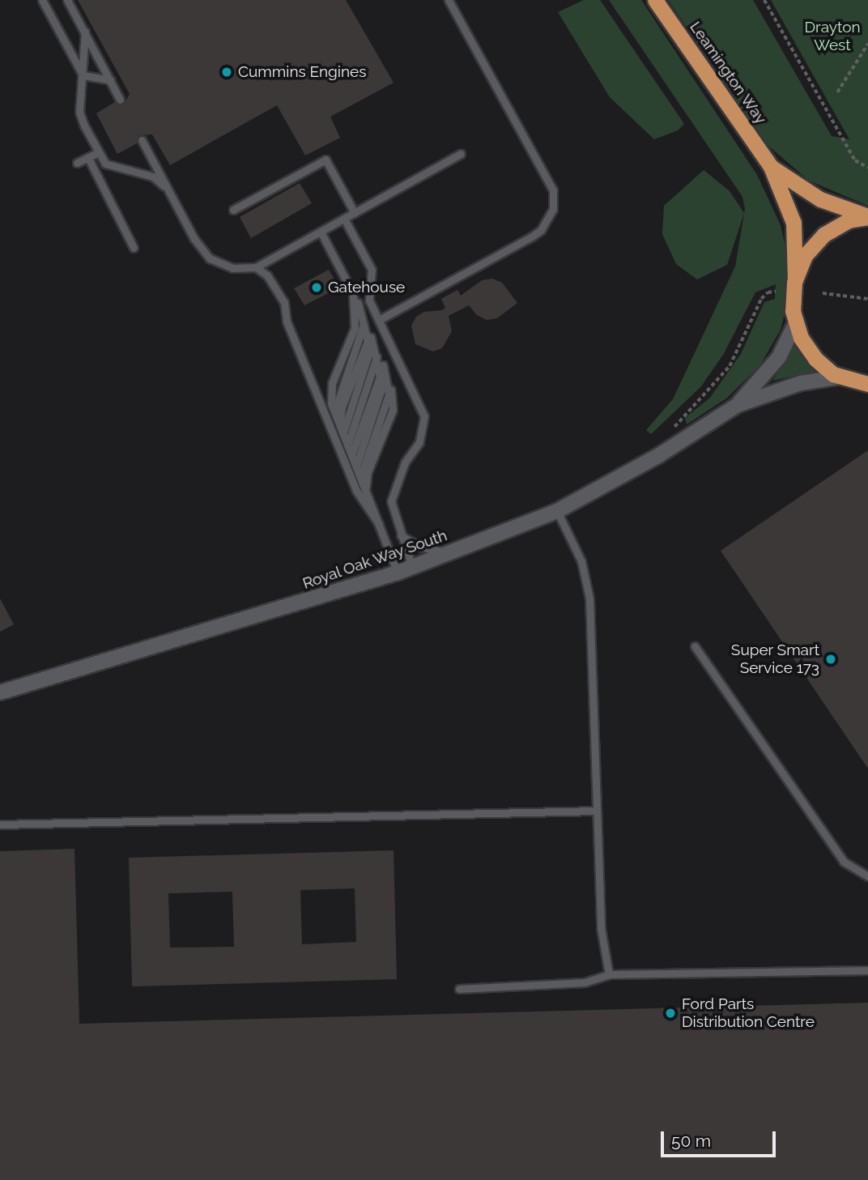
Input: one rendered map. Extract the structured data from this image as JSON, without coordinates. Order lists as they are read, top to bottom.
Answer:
{
  "streets": {
    "highway": ["Leamington Way"],
    "street": ["Royal Oak Way South"]
  },
  "parks": ["Drayton West"],
  "places": [
    "Cummins Engines",
    "Gatehouse",
    "Super Smart Service 173",
    "Ford Parts Distribution Centre"
  ],
  "scale_bar": "50 m"
}
